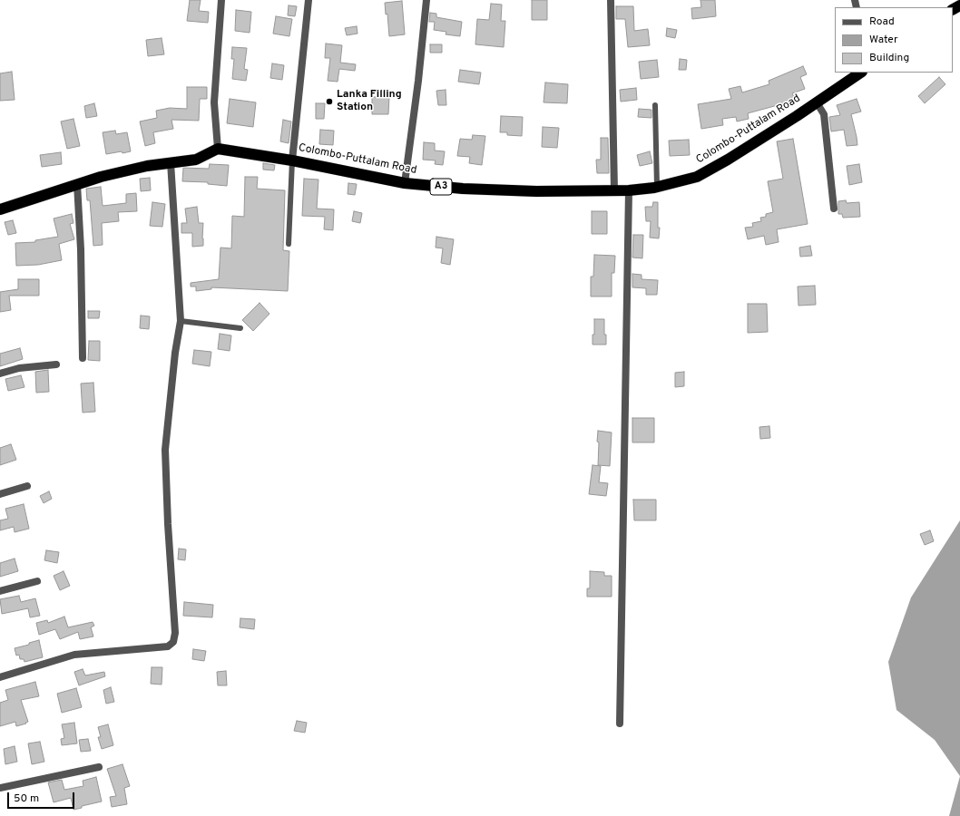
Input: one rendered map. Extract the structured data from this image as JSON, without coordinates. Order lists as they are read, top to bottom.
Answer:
{
  "streets": {
    "highway": ["Colombo-Puttalam Road", "A3"]
  },
  "places": ["Lanka Filling Station"],
  "legend": ["Road", "Water", "Building"],
  "scale_bar": "50 m"
}
